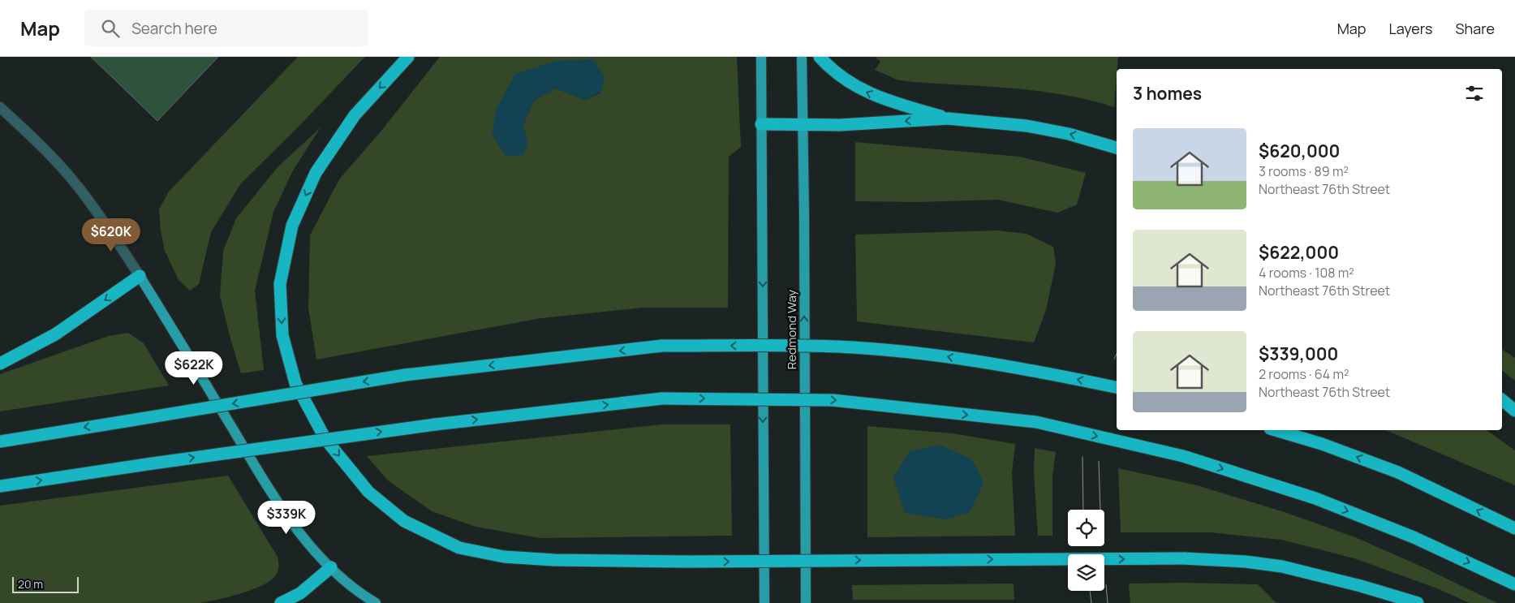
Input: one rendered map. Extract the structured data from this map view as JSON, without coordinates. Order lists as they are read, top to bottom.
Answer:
{
  "streets": {
    "main road": ["Redmond Way"]
  },
  "scale_bar": "20 m",
  "page": {
    "header": "Map",
    "search": "Search here",
    "nav": ["Map", "Layers", "Share"],
    "heading": "3 homes",
    "list": [
      {
        "name": "$620,000",
        "note": "3 rooms · 89 m² · Northeast 76th Street"
      },
      {
        "name": "$622,000",
        "note": "4 rooms · 108 m² · Northeast 76th Street"
      },
      {
        "name": "$339,000",
        "note": "2 rooms · 64 m² · Northeast 76th Street"
      }
    ],
    "price": ["$620K", "$622K", "$339K"],
    "scale": "20 m"
  }
}
